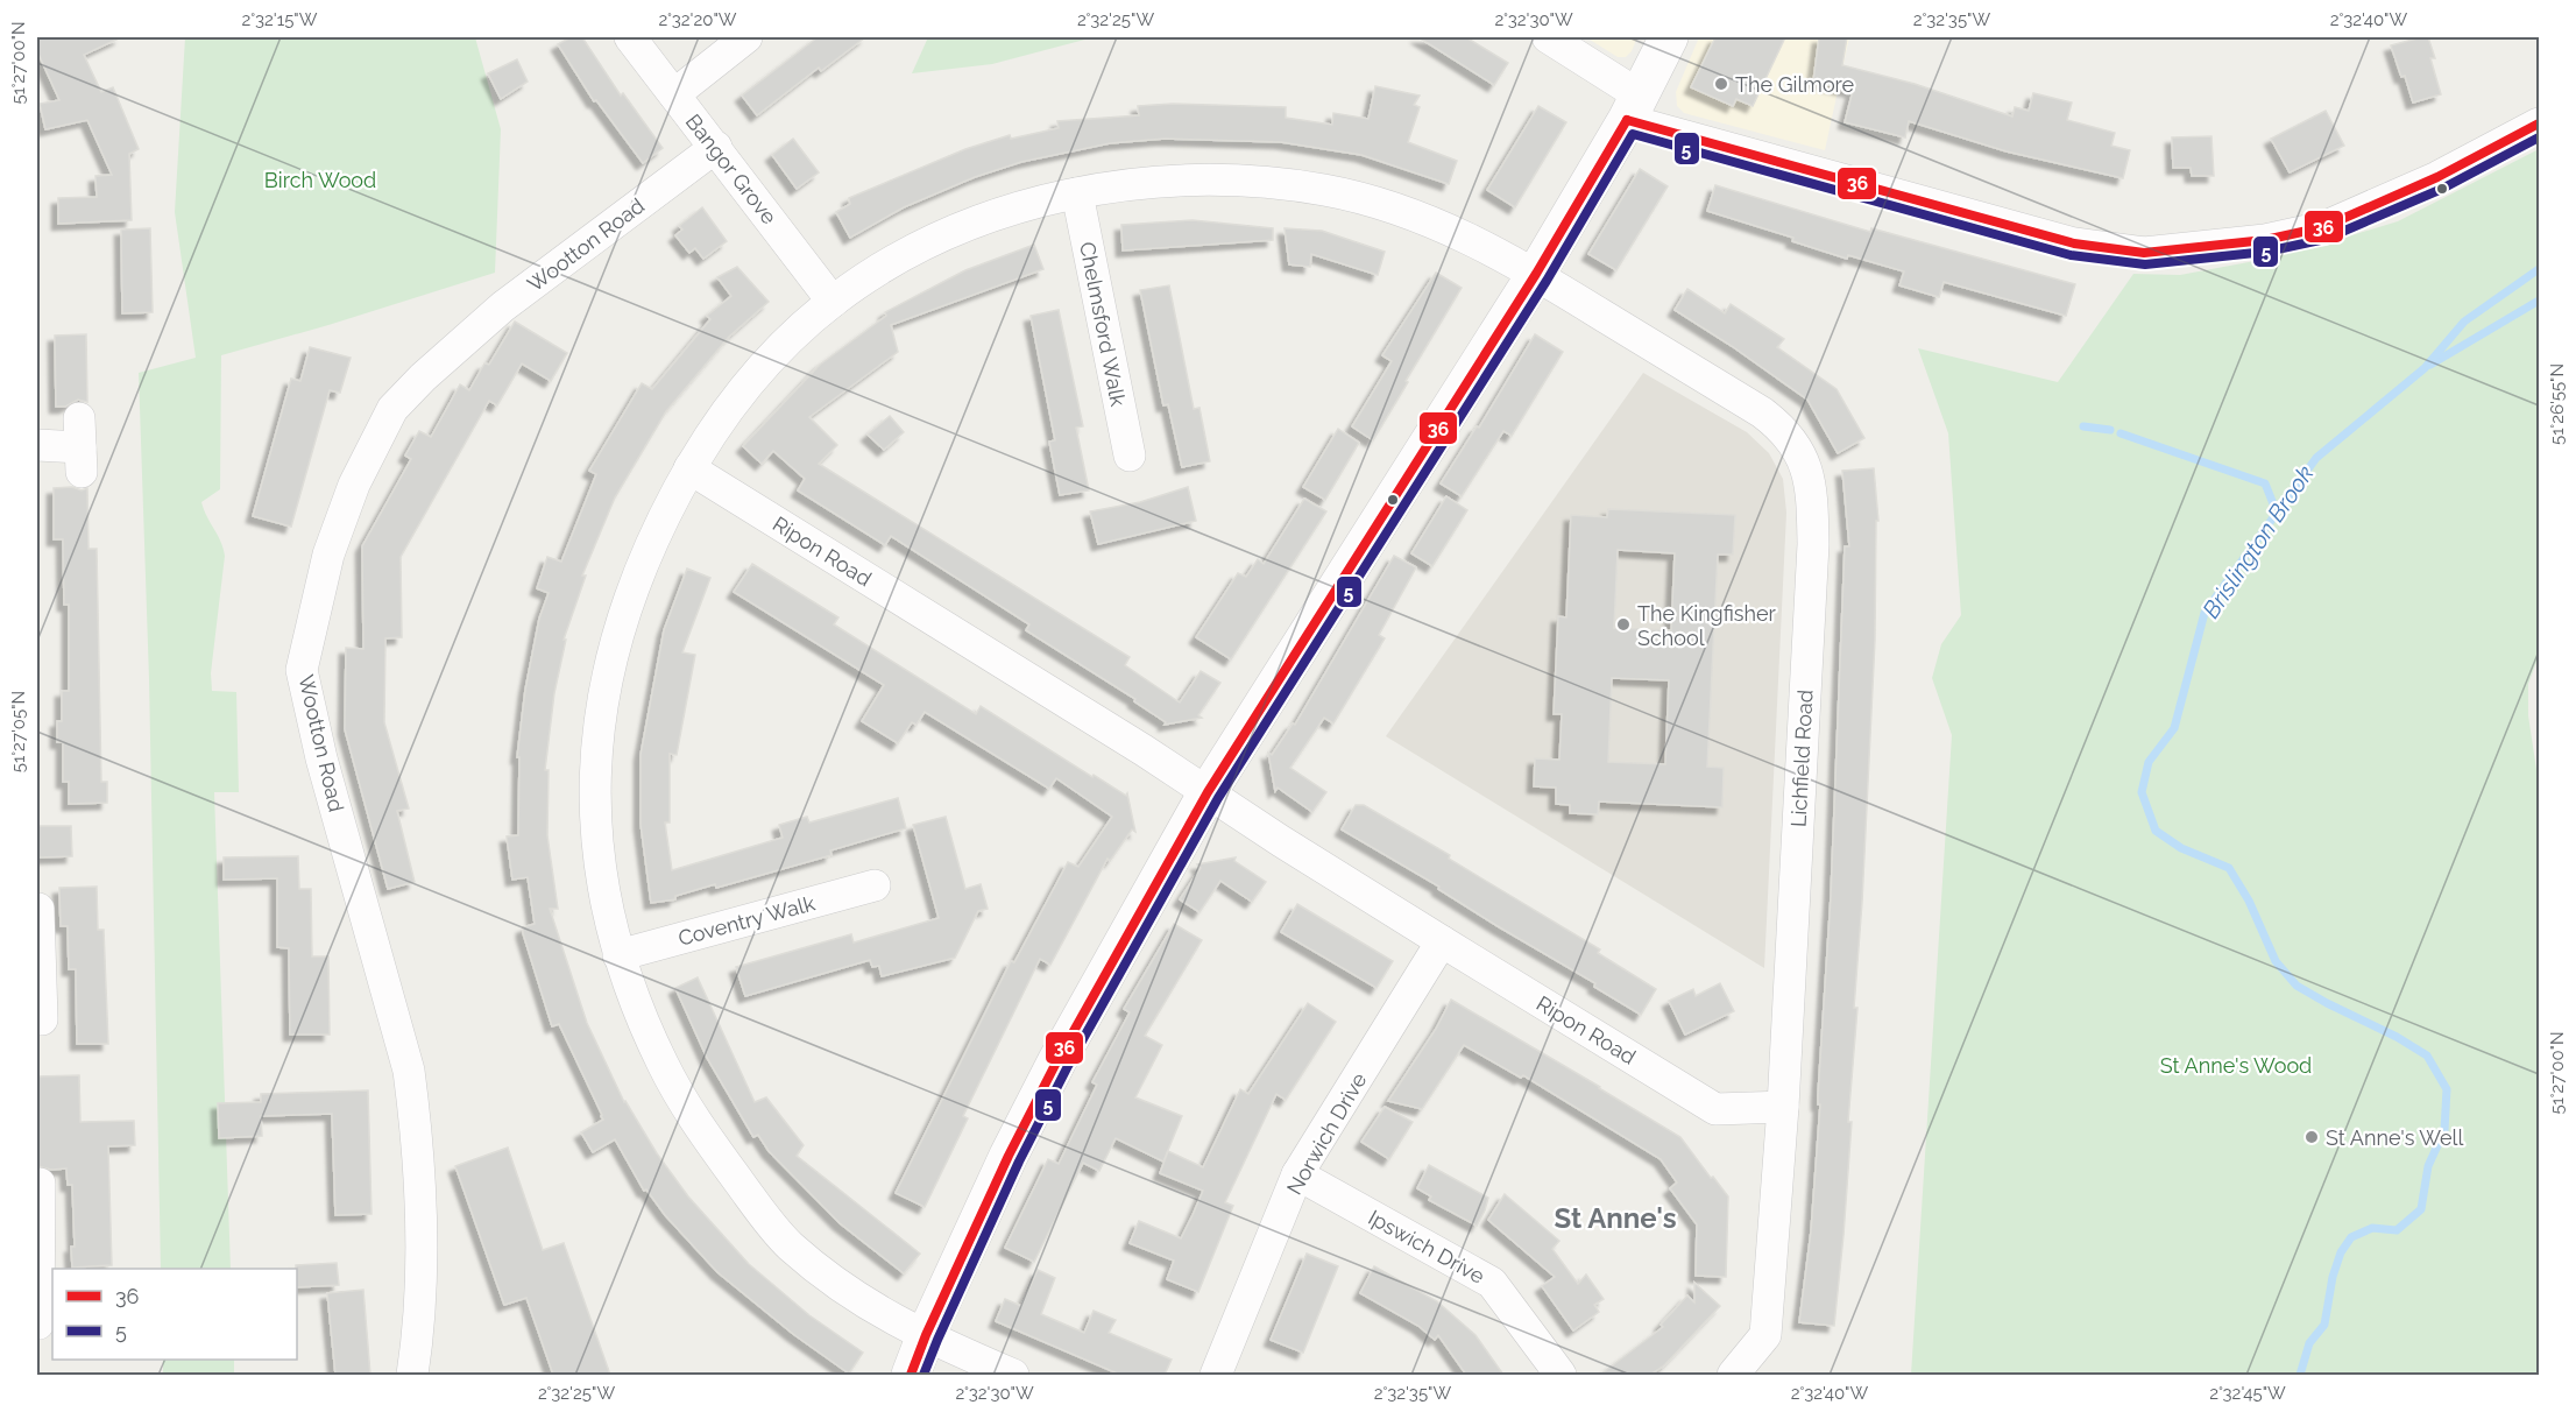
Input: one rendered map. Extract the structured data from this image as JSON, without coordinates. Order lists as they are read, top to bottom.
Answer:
{
  "streets": {
    "street": [
      "Bangor Grove",
      "Wootton Road",
      "Chelmsford Walk",
      "Ripon Road",
      "Lichfield Road",
      "Coventry Walk",
      "Norwich Drive",
      "Ipswich Drive"
    ]
  },
  "crossings": [
    ["Bangor Grove", "Wootton Road"],
    ["Bangor Grove", "Lichfield Road"],
    ["Chelmsford Walk", "Lichfield Road"],
    ["Ripon Road", "Lichfield Road"],
    ["Ripon Road", "Norwich Drive"],
    ["Lichfield Road", "Coventry Walk"],
    ["Norwich Drive", "Ipswich Drive"]
  ],
  "districts": ["St Anne's"],
  "water": ["Brislington Brook"],
  "parks": ["Birch Wood", "St Anne's Wood"],
  "places": ["The Gilmore", "The Kingfisher School", "St Anne's Well"],
  "lines": ["transit line 36", "transit line 5"],
  "legend": ["36", "5"],
  "coordinates": [
    "2°32'15\"W",
    "2°32'20\"W",
    "2°32'25\"W",
    "2°32'30\"W",
    "2°32'35\"W",
    "2°32'40\"W",
    "51°27'00\"N",
    "51°26'55\"N",
    "51°27'05\"N",
    "2°32'45\"W"
  ]
}
